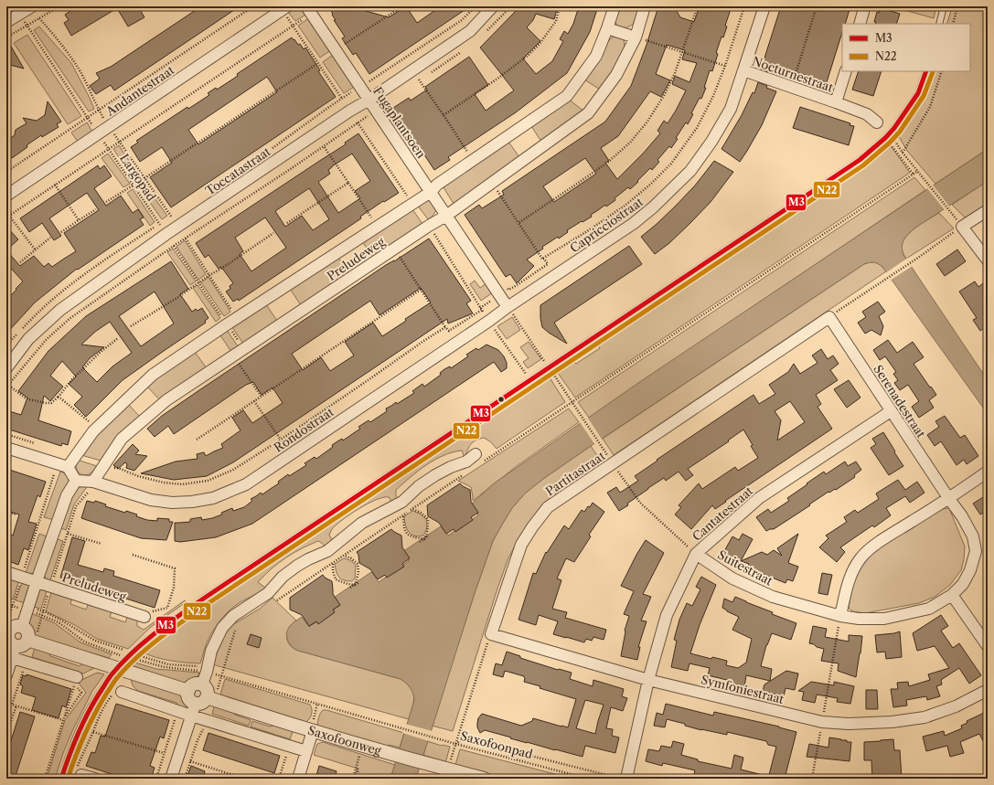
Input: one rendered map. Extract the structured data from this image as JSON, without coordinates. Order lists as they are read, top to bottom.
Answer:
{
  "streets": {
    "street": [
      "Nocturnestraat",
      "Andantestraat",
      "Fugaplantsoen",
      "Toccatastraat",
      "Capricciostraat",
      "Preludeweg",
      "Serenadestraat",
      "Rondostraat",
      "Partitastraat",
      "Cantatestraat",
      "Suitestraat",
      "Symfoniestraat",
      "Saxofoonweg"
    ],
    "path": ["Largopad", "Saxofoonpad"]
  },
  "crossings": [
    ["Nocturnestraat", "Capricciostraat"],
    ["Andantestraat", "Largopad"],
    ["Fugaplantsoen", "Toccatastraat"],
    ["Fugaplantsoen", "Capricciostraat"],
    ["Fugaplantsoen", "Preludeweg"],
    ["Fugaplantsoen", "Rondostraat"],
    ["Toccatastraat", "Largopad"],
    ["Largopad", "Preludeweg"],
    ["Capricciostraat", "Rondostraat"],
    ["Preludeweg", "Rondostraat"],
    ["Serenadestraat", "Partitastraat"],
    ["Serenadestraat", "Cantatestraat"],
    ["Serenadestraat", "Suitestraat"],
    ["Partitastraat", "Symfoniestraat"],
    ["Cantatestraat", "Suitestraat"],
    ["Cantatestraat", "Symfoniestraat"]
  ],
  "lines": ["transit line M3", "transit line N22"],
  "legend": ["M3", "N22"]
}
